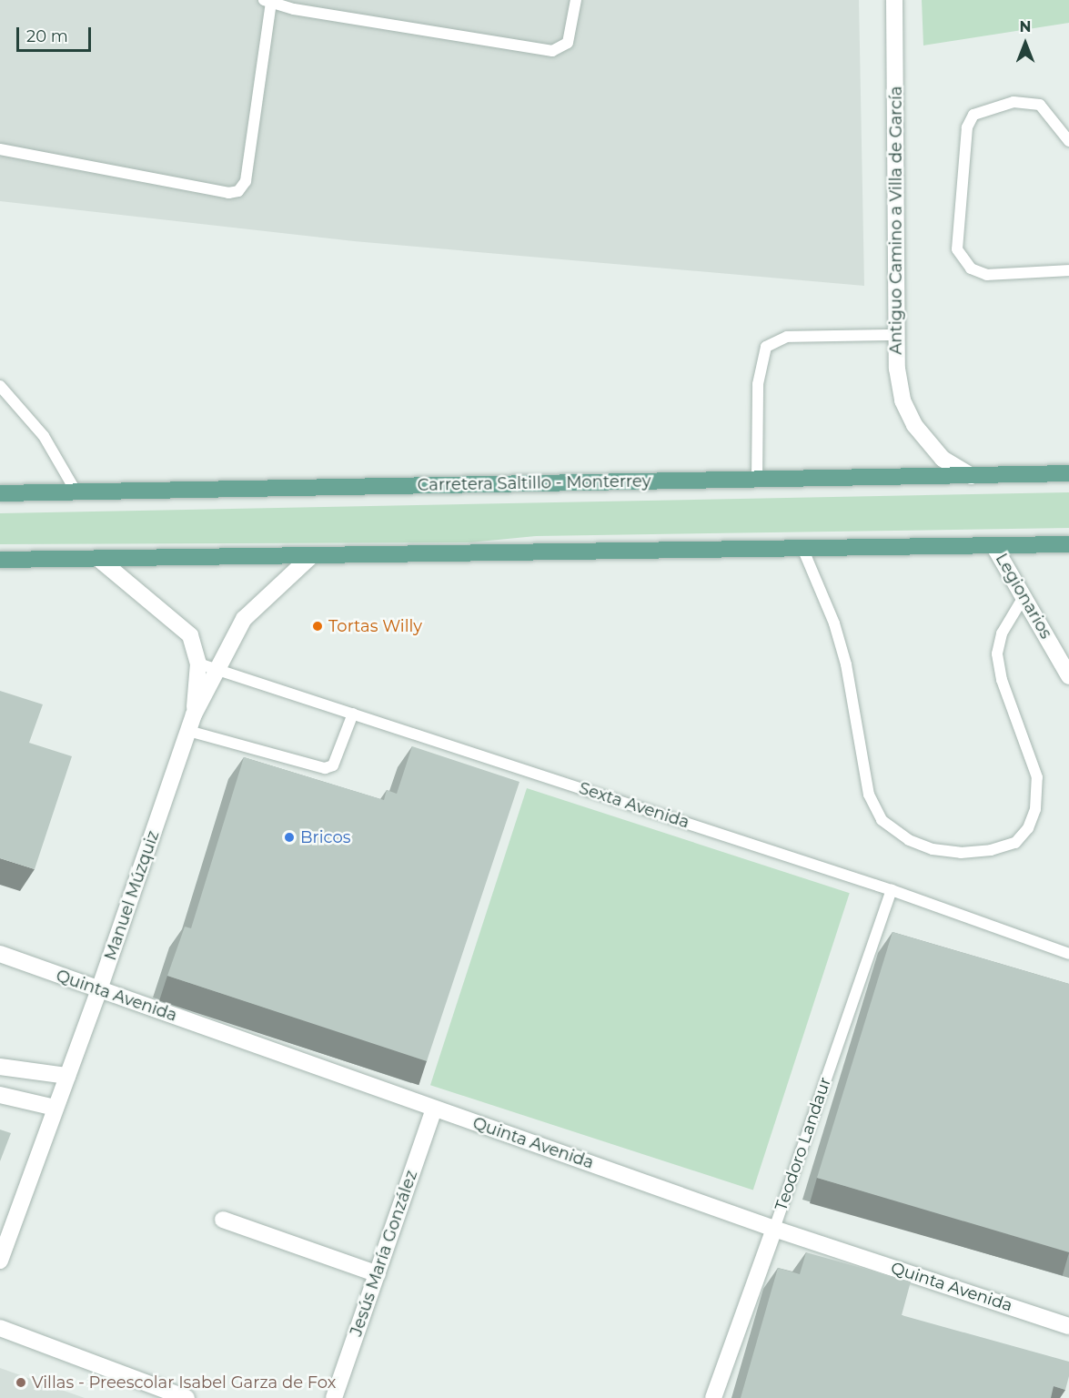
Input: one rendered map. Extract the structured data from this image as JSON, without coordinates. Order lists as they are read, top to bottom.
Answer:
{
  "streets": {
    "main road": ["Carretera Saltillo - Monterrey"],
    "street": [
      "Antiguo Camino a Villa de García",
      "Legionarios",
      "Manuel Múzquiz",
      "Quinta Avenida",
      "Teodoro Landaur",
      "Jesús María González"
    ],
    "lane": ["Sexta Avenida"]
  },
  "crossings": [
    ["Antiguo Camino a Villa de García", "Carretera Saltillo - Monterrey"],
    ["Sexta Avenida", "Manuel Múzquiz"],
    ["Sexta Avenida", "Teodoro Landaur"],
    ["Manuel Múzquiz", "Quinta Avenida"],
    ["Quinta Avenida", "Teodoro Landaur"],
    ["Quinta Avenida", "Jesús María González"]
  ],
  "places": ["Tortas Willy", "Bricos", "Villas - Preescolar Isabel Garza de Fox"],
  "scale_bar": "20 m",
  "north": "top"
}
